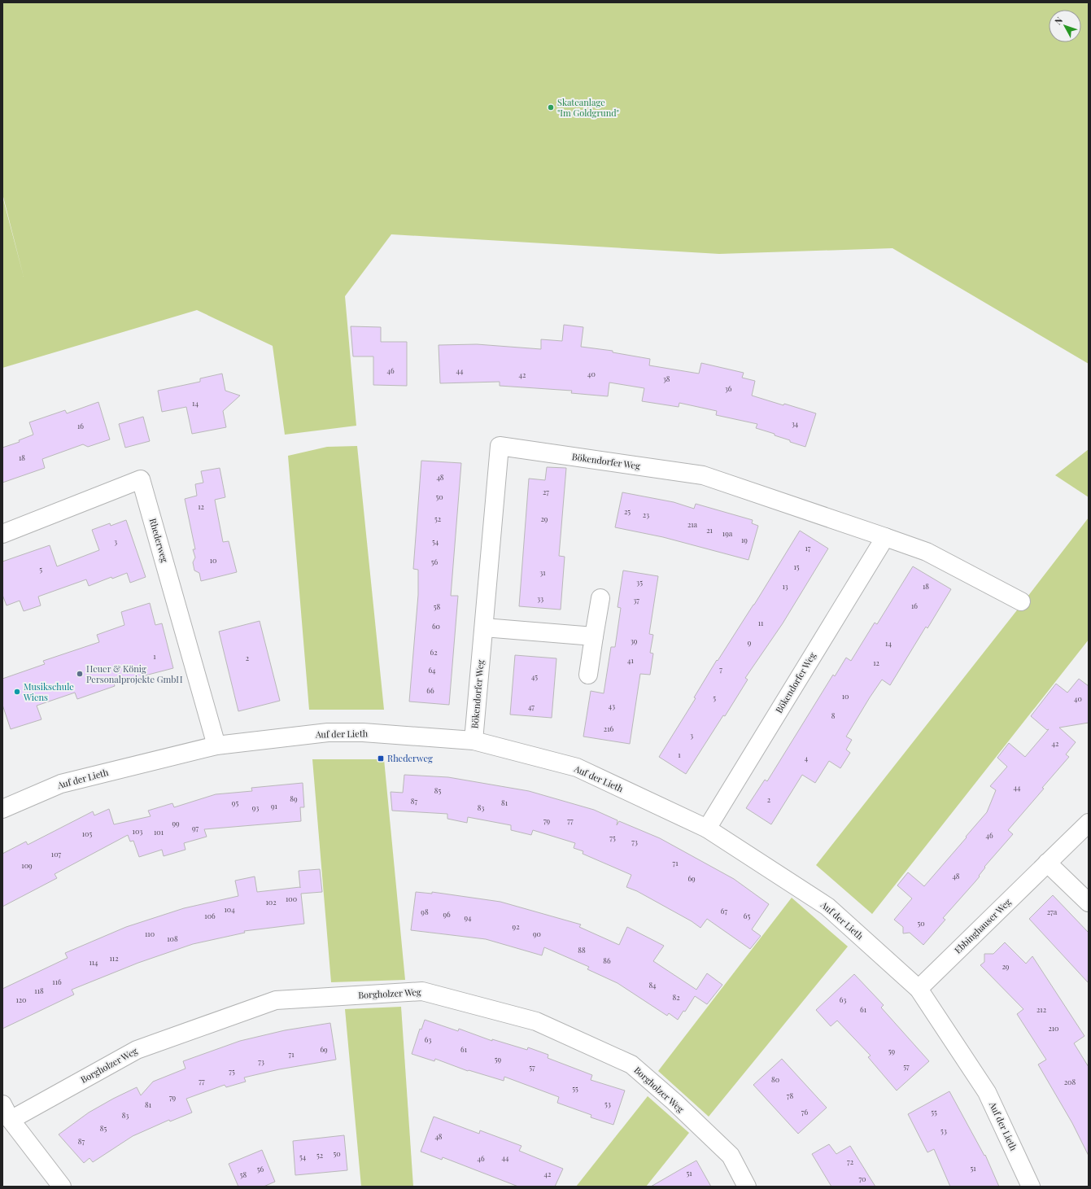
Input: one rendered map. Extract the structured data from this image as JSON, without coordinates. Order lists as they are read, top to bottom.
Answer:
{
  "streets": {
    "street": [
      "Bökendorfer Weg",
      "Rhederweg",
      "Auf der Lieth",
      "Ebbinghauser Weg",
      "Borgholzer Weg"
    ]
  },
  "crossings": [
    ["Bökendorfer Weg", "Auf der Lieth"],
    ["Rhederweg", "Auf der Lieth"],
    ["Auf der Lieth", "Ebbinghauser Weg"]
  ],
  "places": {
    "other": ["Skateanlage \"Im Goldgrund\"", "Heuer & König Personalprojekte GmbH", "Musikschule Wiens"],
    "transit": ["Rhederweg"]
  },
  "house_numbers": [
    "46",
    "44",
    "40",
    "42",
    "38",
    "36",
    "14",
    "34",
    "16",
    "18",
    "48",
    "27",
    "50",
    "12",
    "25",
    "23",
    "52",
    "29",
    "21a",
    "21",
    "19a",
    "19",
    "3",
    "54",
    "17",
    "10",
    "56",
    "15",
    "5",
    "31",
    "35",
    "13",
    "18",
    "33",
    "37",
    "16",
    "58",
    "11",
    "60",
    "39",
    "9",
    "14",
    "62",
    "1",
    "2",
    "41",
    "12",
    "7",
    "64",
    "45",
    "66",
    "10",
    "5",
    "40",
    "43",
    "47",
    "8",
    "216",
    "3",
    "42",
    "1",
    "4",
    "44",
    "85",
    "89",
    "2",
    "87",
    "95",
    "81",
    "91",
    "93",
    "83",
    "79",
    "77",
    "99",
    "97",
    "103",
    "101",
    "105",
    "46",
    "75",
    "73",
    "107",
    "71",
    "109",
    "48",
    "69",
    "100",
    "102",
    "104",
    "67",
    "98",
    "27a",
    "96",
    "106",
    "65",
    "94",
    "50",
    "92",
    "110",
    "90",
    "108",
    "88",
    "112",
    "86",
    "114",
    "29",
    "116",
    "84",
    "118",
    "82",
    "120",
    "63",
    "61",
    "212",
    "210",
    "63",
    "69",
    "61",
    "59",
    "71",
    "59",
    "73",
    "57",
    "57",
    "75",
    "80",
    "77",
    "208",
    "55",
    "78",
    "79",
    "53",
    "81",
    "76",
    "55",
    "83",
    "85",
    "53",
    "48",
    "87",
    "50",
    "52",
    "54",
    "44",
    "46",
    "72",
    "51",
    "56",
    "51",
    "42",
    "58",
    "70"
  ],
  "north": "top left"
}
